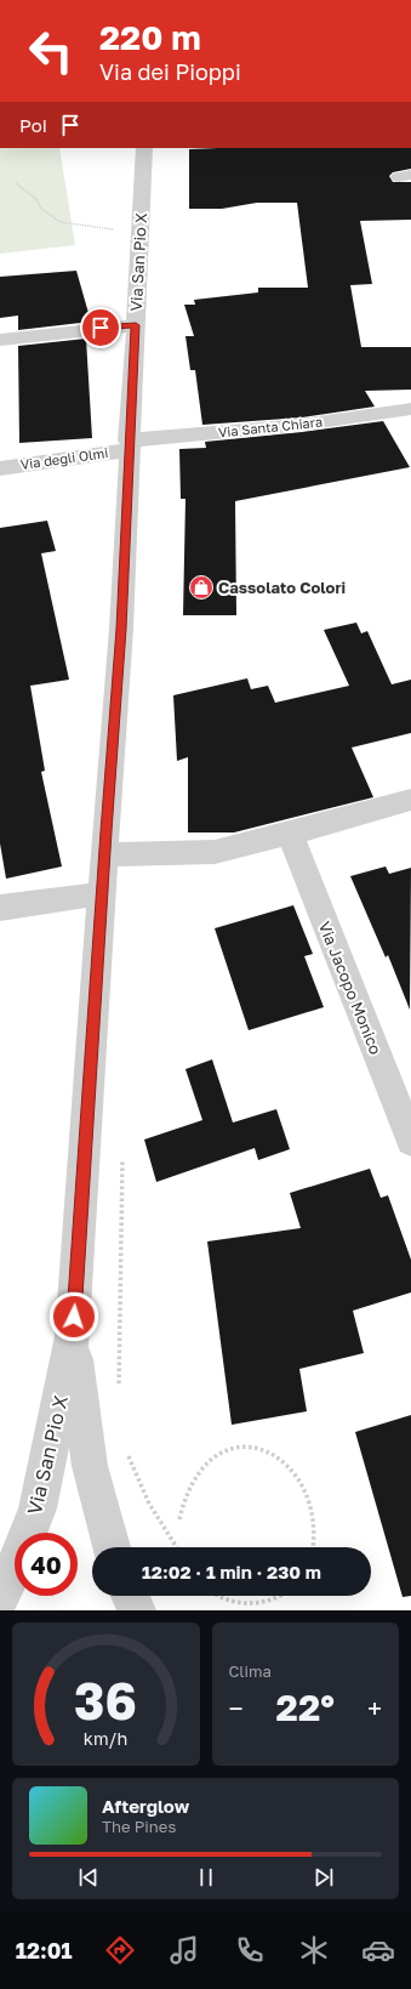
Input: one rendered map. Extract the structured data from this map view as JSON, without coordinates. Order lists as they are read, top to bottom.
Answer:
{
  "streets": {
    "street": [
      "Via San Pio X",
      "Via Santa Chiara",
      "Via degli Olmi",
      "Via Jacopo Monico"
    ]
  },
  "crossings": [
    ["Via San Pio X", "Via Santa Chiara"],
    ["Via San Pio X", "Via degli Olmi"],
    ["Via Santa Chiara", "Via degli Olmi"]
  ],
  "places": {
    "shop": ["Cassolato Colori"]
  },
  "page": {
    "turn": ["220 m", "Via dei Pioppi"],
    "then": "Poi",
    "limit": "40",
    "trip": "12:02 · 1 min · 230 m",
    "tile": "Clima",
    "heat": ["−", "22°", "+"],
    "song": ["Afterglow", "The Pines"],
    "tabs": "12:01",
    "gauge": ["36", "km/h"]
  }
}
